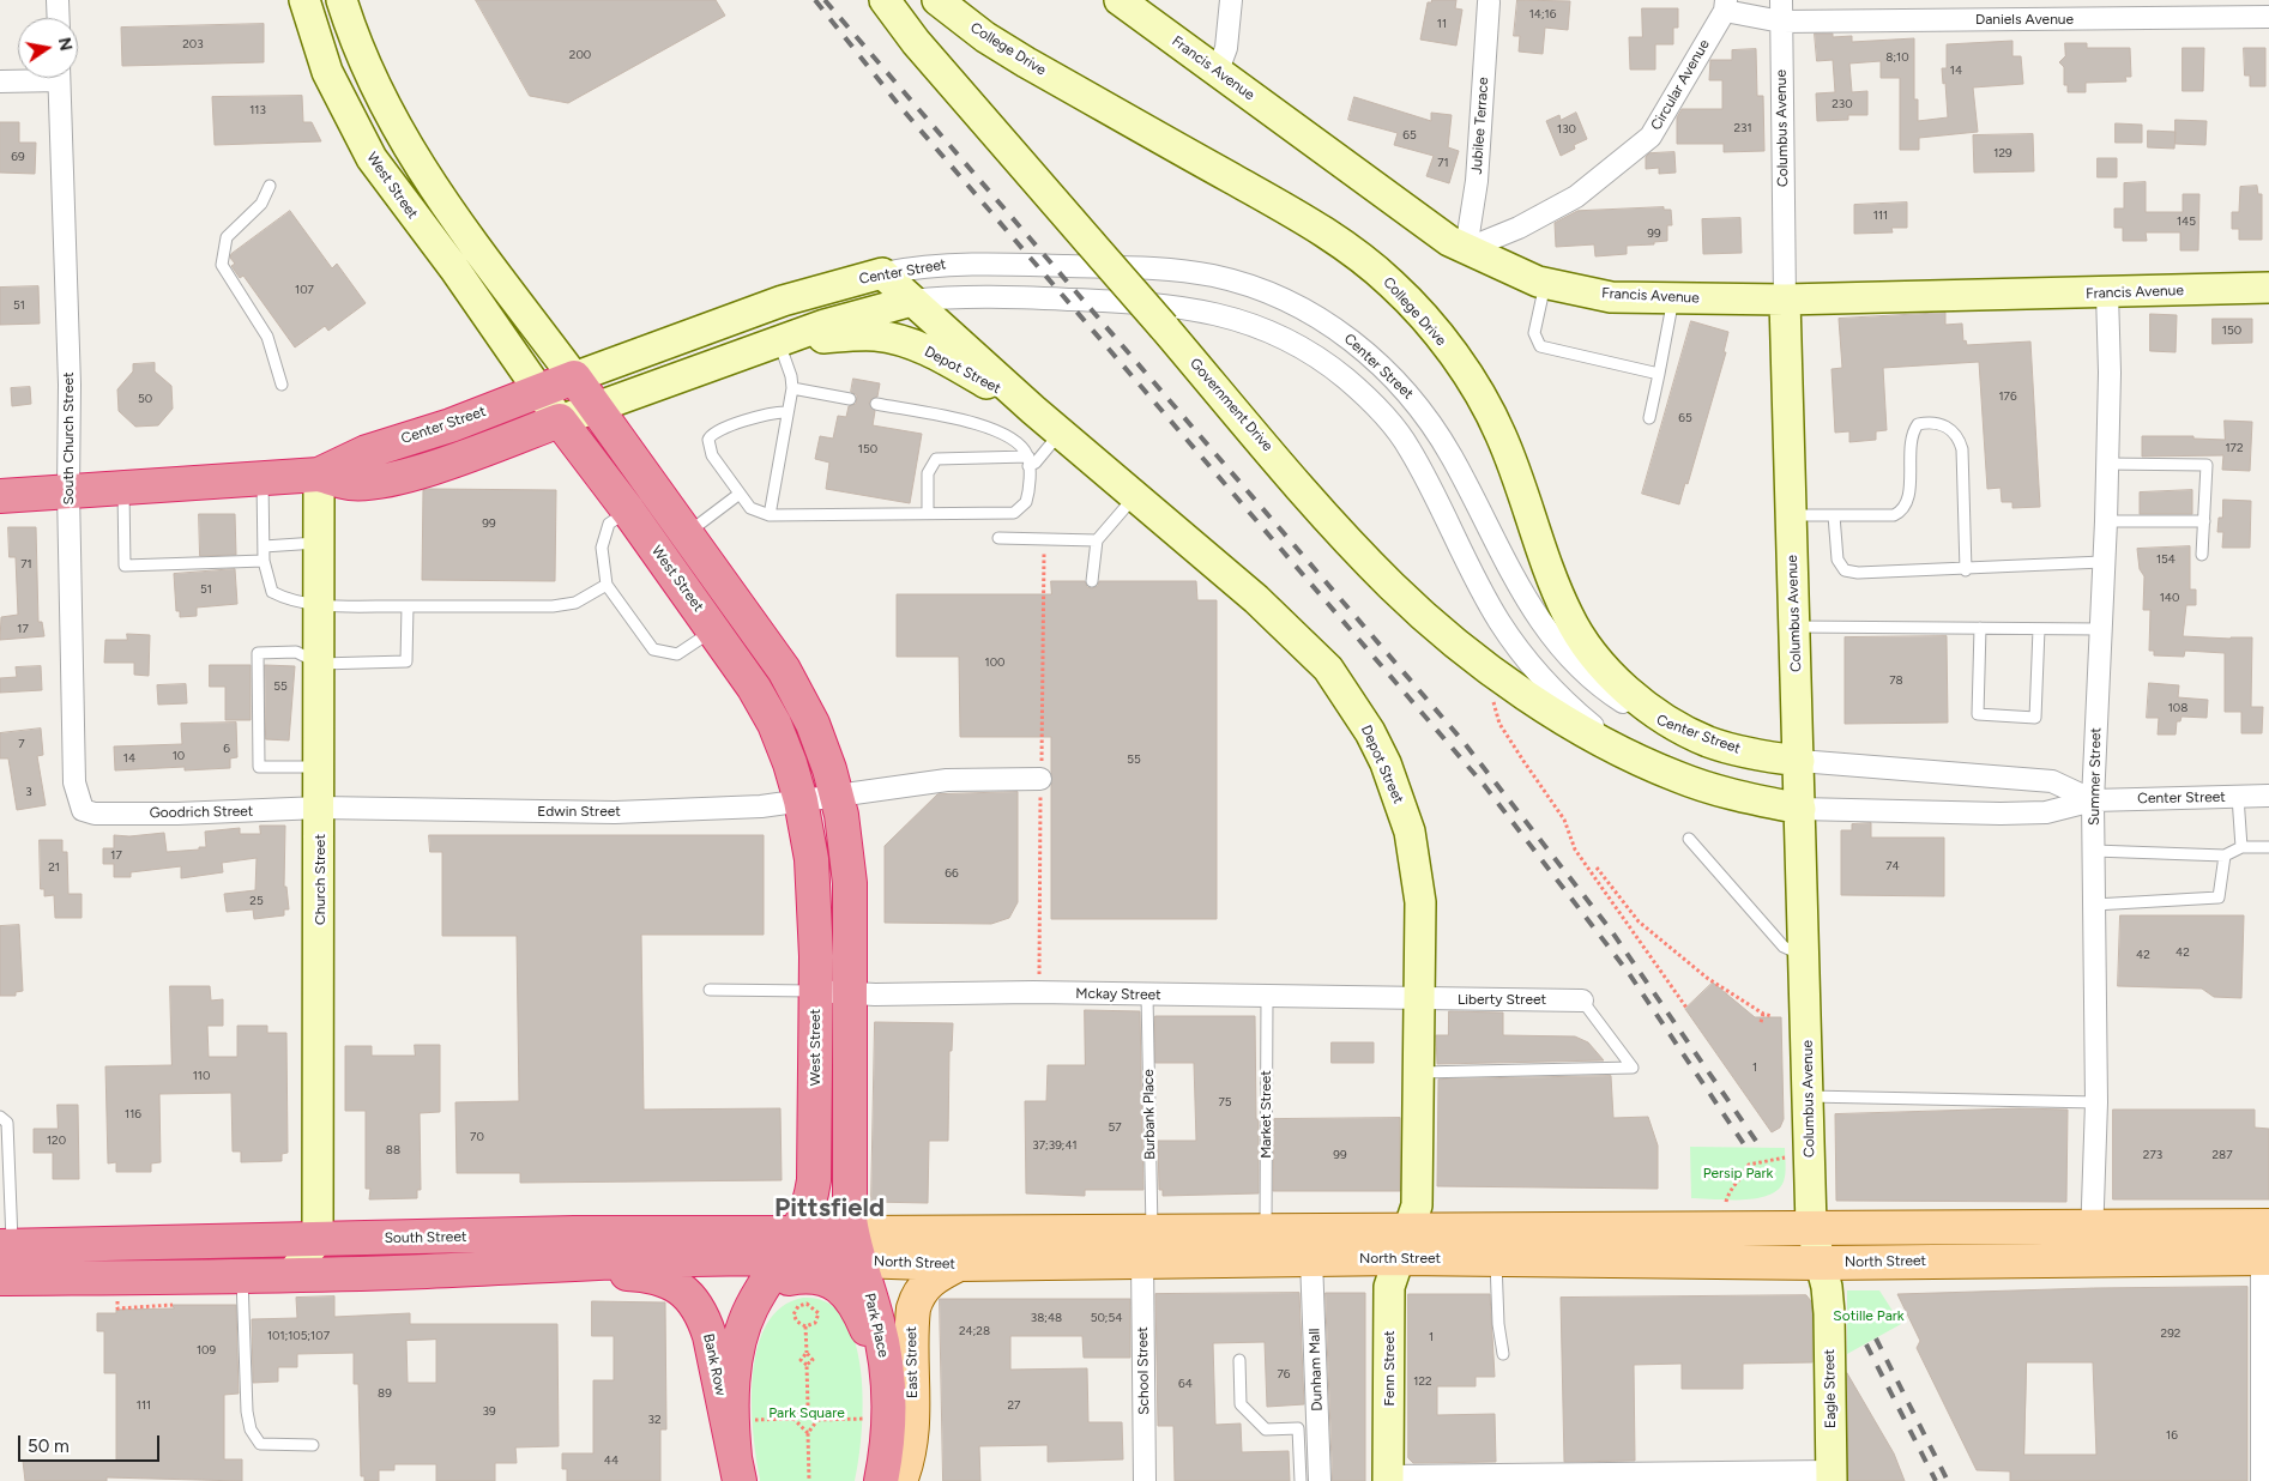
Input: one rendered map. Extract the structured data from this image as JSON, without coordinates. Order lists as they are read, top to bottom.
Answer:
{
  "streets": {
    "highway": [
      "West Street",
      "Center Street",
      "South Street",
      "North Street",
      "Park Place",
      "Bank Row"
    ],
    "main road": ["East Street"],
    "street": [
      "Daniels Avenue",
      "College Drive",
      "Francis Avenue",
      "Circular Avenue",
      "Jubilee Terrace",
      "Columbus Avenue",
      "Depot Street",
      "Government Drive",
      "South Church Street",
      "Summer Street",
      "Edwin Street",
      "Goodrich Street",
      "Church Street",
      "Mckay Street",
      "Liberty Street",
      "Fenn Street",
      "Dunham Mall",
      "School Street",
      "Eagle Street"
    ],
    "lane": ["Burbank Place", "Market Street"]
  },
  "crossings": [
    ["Daniels Avenue", "Circular Avenue"],
    ["Daniels Avenue", "Columbus Avenue"],
    ["College Drive", "Center Street"],
    ["Francis Avenue", "Circular Avenue"],
    ["Francis Avenue", "Jubilee Terrace"],
    ["Francis Avenue", "Columbus Avenue"],
    ["Francis Avenue", "Summer Street"],
    ["Circular Avenue", "Jubilee Terrace"],
    ["Columbus Avenue", "Center Street"],
    ["Columbus Avenue", "North Street"],
    ["Columbus Avenue", "Eagle Street"],
    ["West Street", "Center Street"],
    ["West Street", "Edwin Street"],
    ["West Street", "Mckay Street"],
    ["West Street", "South Street"],
    ["West Street", "North Street"],
    ["West Street", "Bank Row"],
    ["Center Street", "Depot Street"],
    ["Center Street", "Government Drive"],
    ["Center Street", "South Church Street"],
    ["Center Street", "Summer Street"],
    ["Center Street", "Church Street"],
    ["Depot Street", "Mckay Street"],
    ["Depot Street", "Liberty Street"],
    ["Depot Street", "North Street"],
    ["Depot Street", "Fenn Street"],
    ["South Church Street", "Goodrich Street"],
    ["Summer Street", "North Street"],
    ["Edwin Street", "Goodrich Street"],
    ["Edwin Street", "Church Street"],
    ["Goodrich Street", "Church Street"],
    ["Church Street", "South Street"],
    ["Mckay Street", "Liberty Street"],
    ["Mckay Street", "Burbank Place"],
    ["Mckay Street", "Market Street"],
    ["Burbank Place", "North Street"],
    ["Burbank Place", "School Street"],
    ["Market Street", "North Street"],
    ["South Street", "North Street"],
    ["South Street", "Bank Row"],
    ["North Street", "Park Place"],
    ["North Street", "East Street"],
    ["North Street", "Bank Row"],
    ["North Street", "Fenn Street"],
    ["North Street", "Dunham Mall"],
    ["North Street", "School Street"],
    ["North Street", "Eagle Street"]
  ],
  "districts": ["Pittsfield"],
  "parks": ["Persip Park", "Sotille Park", "Park Square"],
  "house_numbers": [
    "14;16",
    "11",
    "203",
    "200",
    "8;10",
    "14",
    "230",
    "113",
    "231",
    "130",
    "65",
    "129",
    "69",
    "71",
    "111",
    "145",
    "99",
    "107",
    "51",
    "150",
    "176",
    "50",
    "65",
    "172",
    "150",
    "99",
    "154",
    "71",
    "51",
    "140",
    "17",
    "100",
    "78",
    "55",
    "108",
    "7",
    "6",
    "10",
    "14",
    "55",
    "3",
    "17",
    "74",
    "21",
    "66",
    "25",
    "42",
    "42",
    "1",
    "110",
    "75",
    "116",
    "57",
    "70",
    "120",
    "37;39;41",
    "88",
    "99",
    "273",
    "287",
    "38;48",
    "50;54",
    "24;28",
    "292",
    "101;105;107",
    "1",
    "109",
    "76",
    "122",
    "64",
    "89",
    "111",
    "27",
    "39",
    "32",
    "16",
    "44"
  ],
  "scale_bar": "50 m",
  "north": "right"
}
